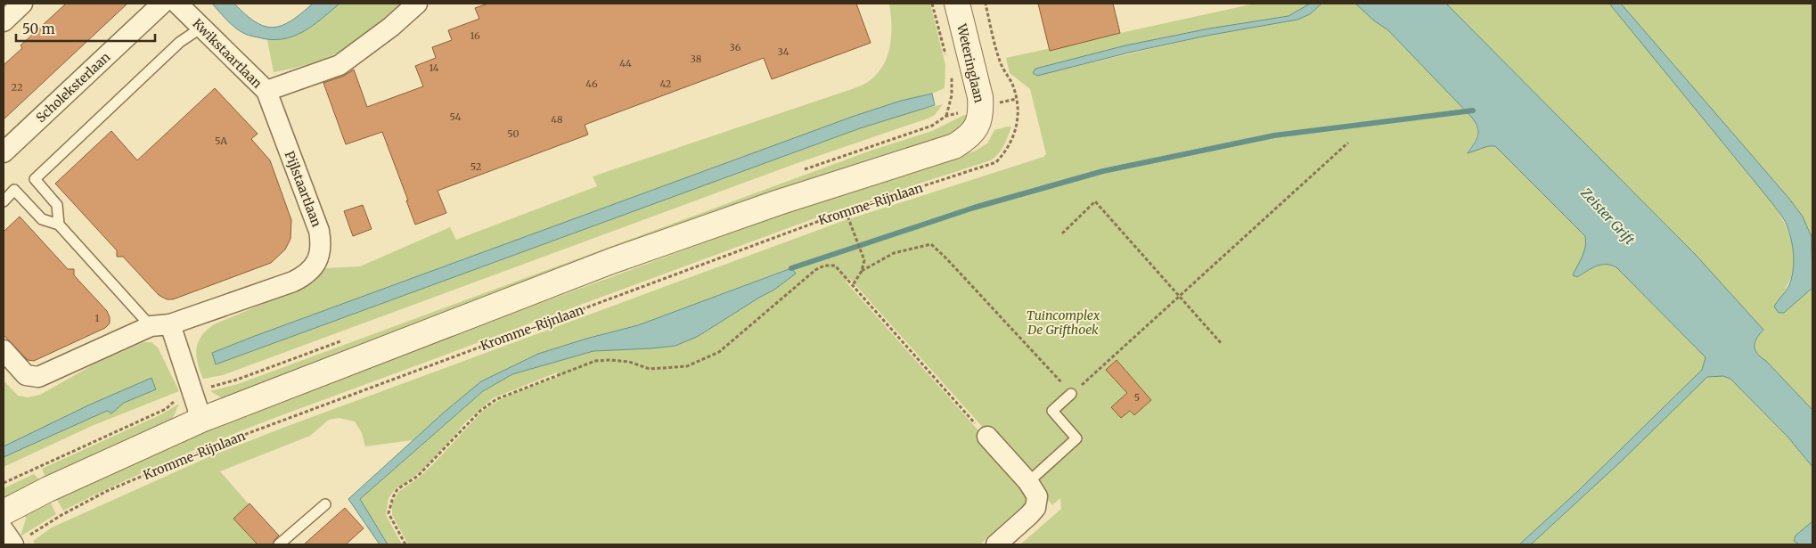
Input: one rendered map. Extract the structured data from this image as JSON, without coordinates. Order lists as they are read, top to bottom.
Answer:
{
  "streets": {
    "street": [
      "Kwikstaartlaan",
      "Weteringlaan",
      "Scholeksterlaan",
      "Pijlstaartlaan"
    ],
    "path": ["Kromme-Rijnlaan"]
  },
  "crossings": [
    ["Kwikstaartlaan", "Pijlstaartlaan"]
  ],
  "water": ["Zeister Grift"],
  "parks": ["Tuincomplex De Grifthoek"],
  "house_numbers": [
    "16",
    "36",
    "34",
    "38",
    "44",
    "14",
    "46",
    "42",
    "22",
    "54",
    "48",
    "50",
    "5A",
    "52",
    "1",
    "5"
  ],
  "scale_bar": "50 m"
}
